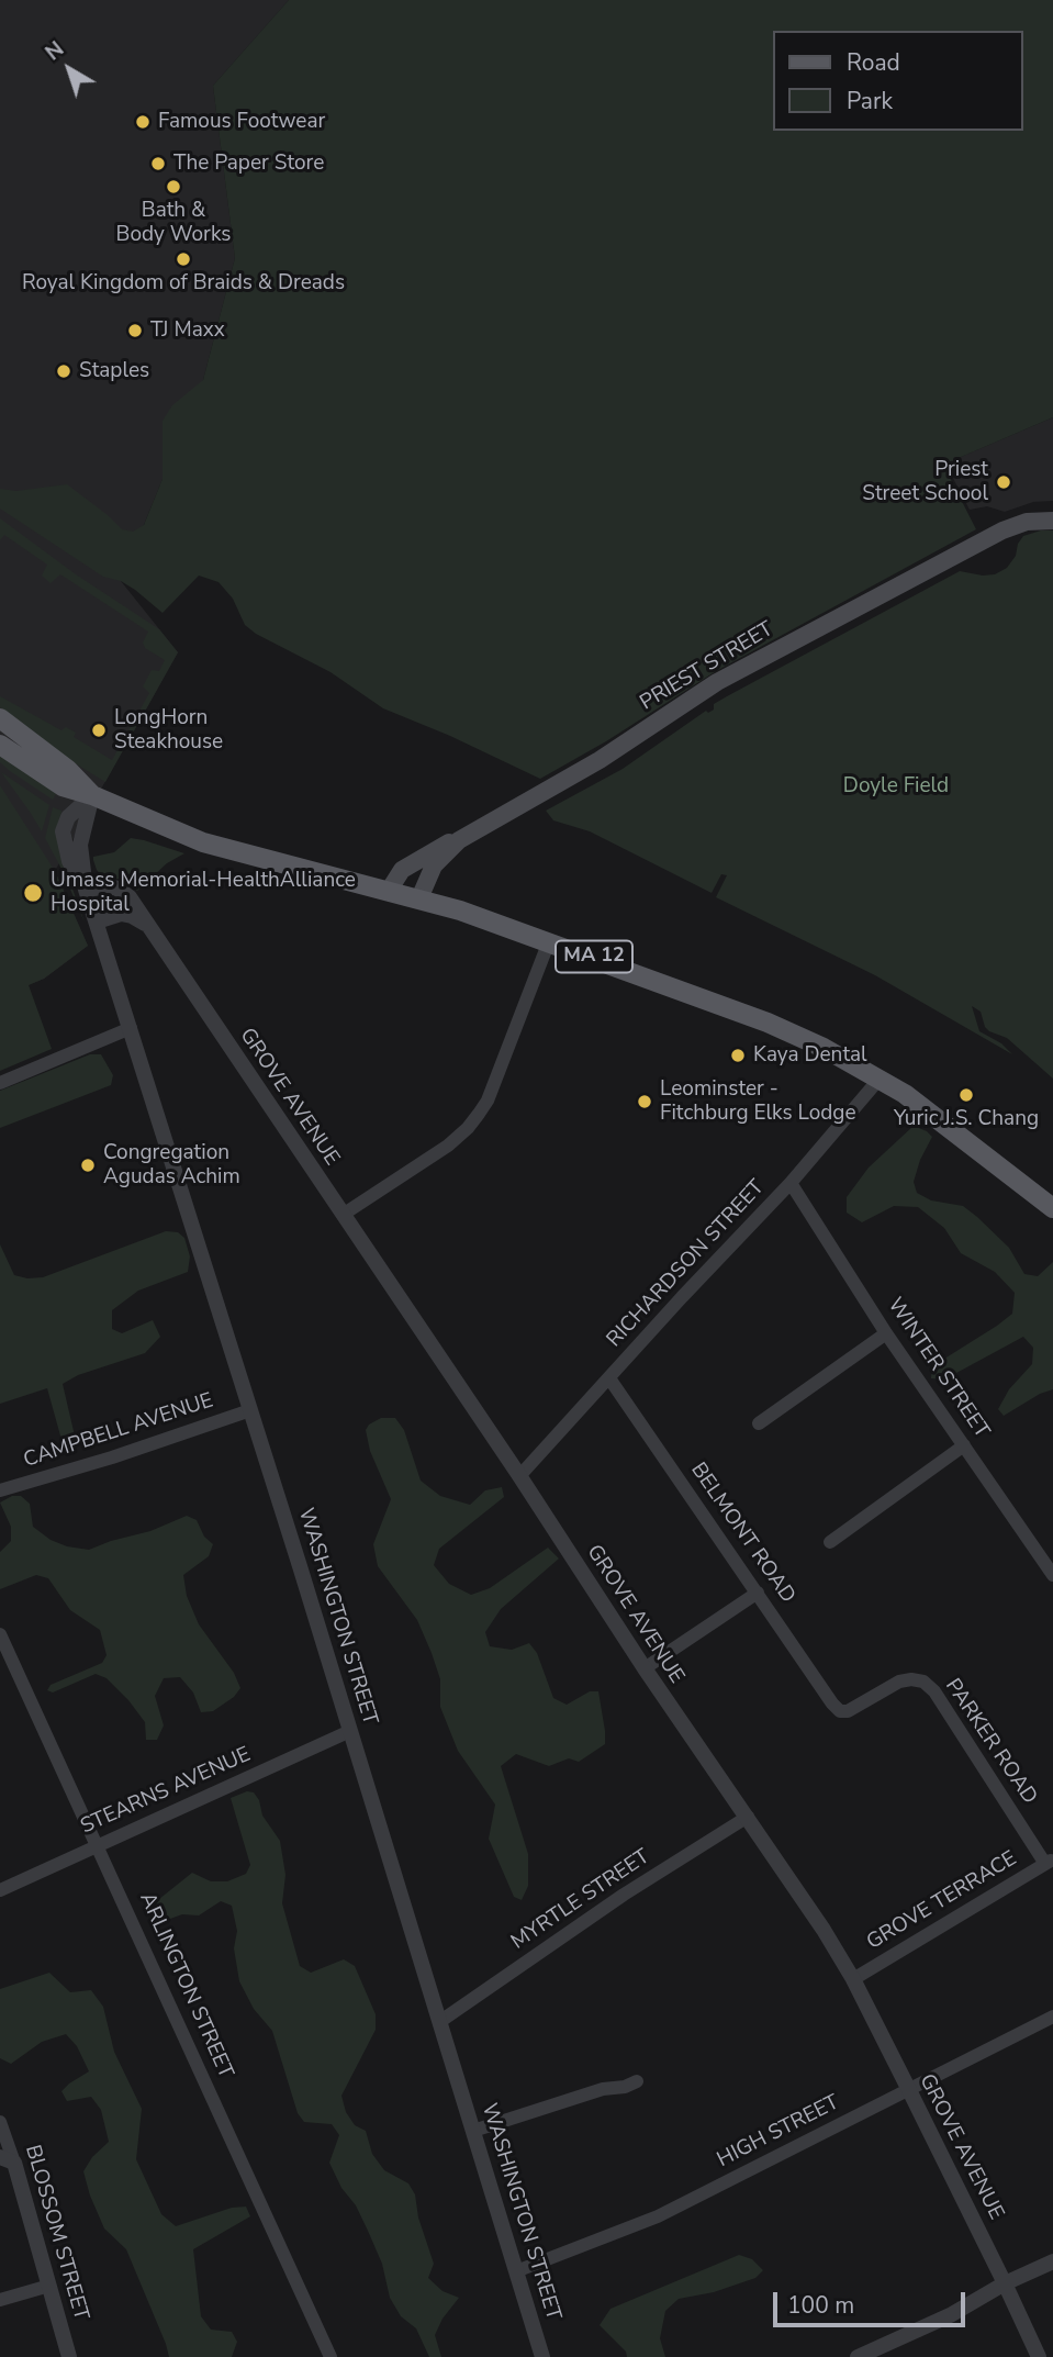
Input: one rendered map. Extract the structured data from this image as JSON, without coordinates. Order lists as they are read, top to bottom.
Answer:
{
  "streets": {
    "main road": ["PRIEST STREET", "MA 12"],
    "street": [
      "GROVE AVENUE",
      "RICHARDSON STREET",
      "WINTER STREET",
      "CAMPBELL AVENUE",
      "BELMONT ROAD",
      "WASHINGTON STREET",
      "PARKER ROAD",
      "STEARNS AVENUE",
      "MYRTLE STREET",
      "GROVE TERRACE",
      "ARLINGTON STREET",
      "HIGH STREET",
      "BLOSSOM STREET"
    ]
  },
  "crossings": [
    ["PRIEST STREET", "MA 12"],
    ["MA 12", "RICHARDSON STREET"],
    ["MA 12", "WASHINGTON STREET"],
    ["GROVE AVENUE", "RICHARDSON STREET"],
    ["GROVE AVENUE", "WASHINGTON STREET"],
    ["GROVE AVENUE", "MYRTLE STREET"],
    ["GROVE AVENUE", "GROVE TERRACE"],
    ["GROVE AVENUE", "HIGH STREET"],
    ["RICHARDSON STREET", "WINTER STREET"],
    ["RICHARDSON STREET", "BELMONT ROAD"],
    ["CAMPBELL AVENUE", "WASHINGTON STREET"],
    ["BELMONT ROAD", "PARKER ROAD"],
    ["WASHINGTON STREET", "STEARNS AVENUE"],
    ["WASHINGTON STREET", "MYRTLE STREET"],
    ["WASHINGTON STREET", "HIGH STREET"],
    ["PARKER ROAD", "GROVE TERRACE"],
    ["STEARNS AVENUE", "ARLINGTON STREET"]
  ],
  "parks": ["Doyle Field"],
  "places": [
    "Famous Footwear",
    "The Paper Store",
    "Bath & Body Works",
    "Royal Kingdom of Braids & Dreads",
    "TJ Maxx",
    "Staples",
    "Priest Street School",
    "LongHorn Steakhouse",
    "Umass Memorial-HealthAlliance Hospital",
    "Kaya Dental",
    "Yuric J.S. Chang",
    "Leominster - Fitchburg Elks Lodge",
    "Congregation Agudas Achim"
  ],
  "legend": ["Road", "Park"],
  "scale_bar": "100 m",
  "north": "top left"
}
